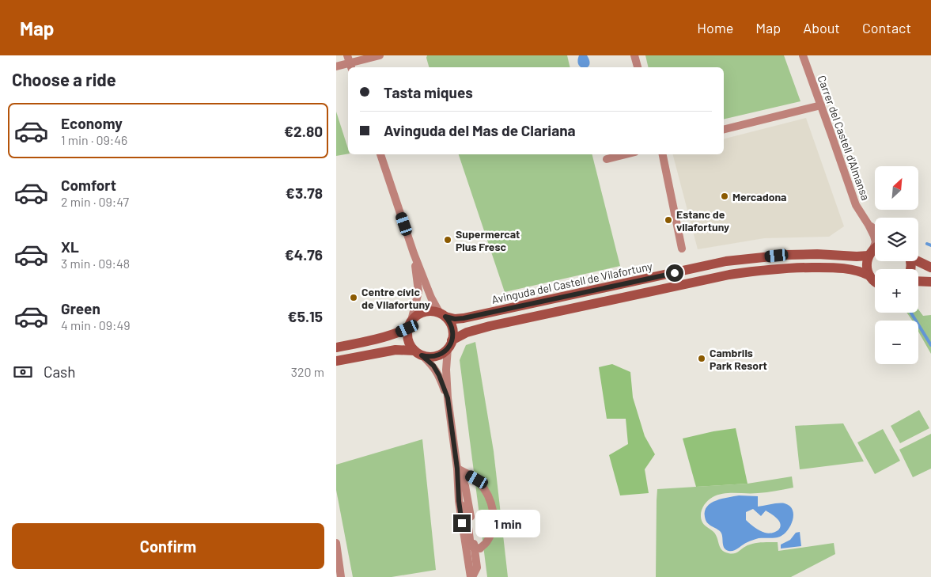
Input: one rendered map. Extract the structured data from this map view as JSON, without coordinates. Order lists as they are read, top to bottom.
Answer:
{
  "streets": {
    "street": ["Carrer del Castell d'Almansa", "Avinguda del Castell de Vilafortuny"]
  },
  "places": [
    "Mercadona",
    "Estanc de vilafortuny",
    "Supermercat Plus Fresc",
    "Centre cívic de Vilafortuny",
    "Cambrils Park Resort"
  ],
  "north": "top right",
  "page": {
    "header": "Map",
    "nav": [
      "Home",
      "Map",
      "About",
      "Contact"
    ],
    "heading": "Choose a ride",
    "banner": ["Tasta miques", "Avinguda del Mas de Clariana"],
    "list": [
      {
        "name": "Economy",
        "note": "1 min · 09:46",
        "value": "€2.80"
      },
      {
        "name": "Comfort",
        "note": "2 min · 09:47",
        "value": "€3.78"
      },
      {
        "name": "XL",
        "note": "3 min · 09:48",
        "value": "€4.76"
      },
      {
        "name": "Green",
        "note": "4 min · 09:49",
        "value": "€5.15"
      }
    ],
    "map_buttons": ["+", "−"],
    "pay": ["Cash", "320 m"],
    "bubble": "1 min",
    "buttons": "Confirm"
  }
}
